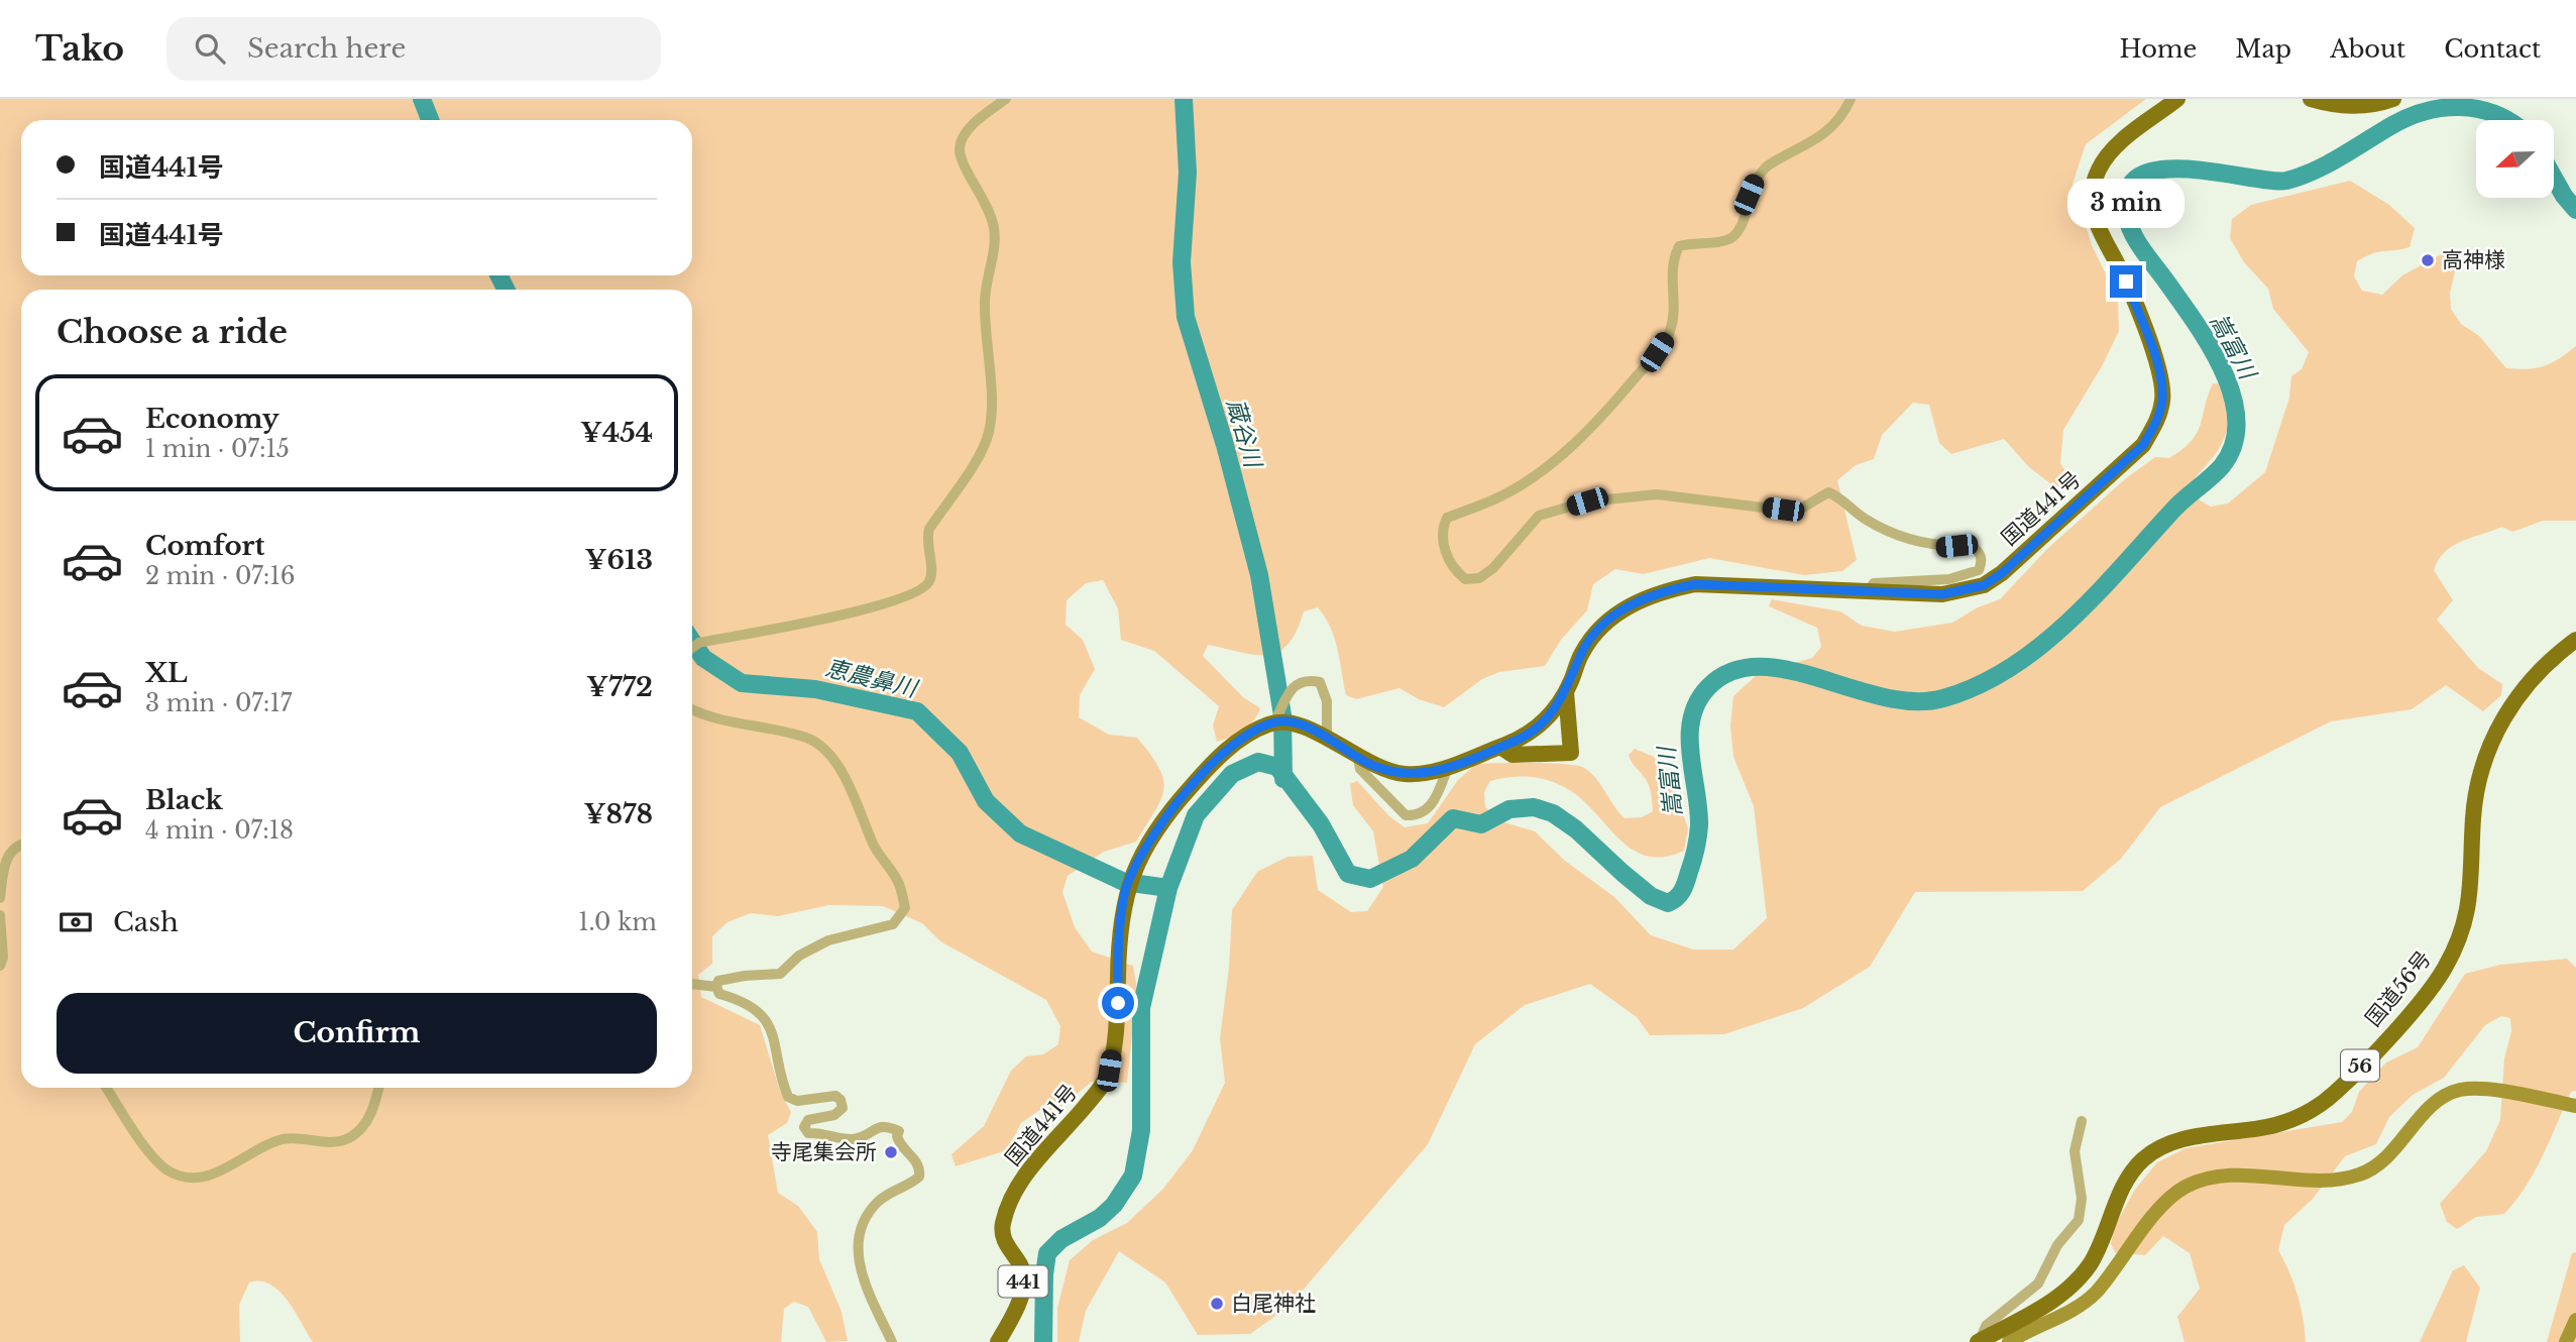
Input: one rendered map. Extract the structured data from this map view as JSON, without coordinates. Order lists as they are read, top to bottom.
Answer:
{
  "streets": {
    "highway": [
      "国道441号",
      "国道56号",
      "56",
      "441"
    ]
  },
  "water": ["嵩富川", "蔵谷川", "恵農鼻川"],
  "places": ["高神様", "寺尾集会所", "白尾神社"],
  "north": "left",
  "page": {
    "header": "Tako",
    "search": "Search here",
    "nav": [
      "Home",
      "Map",
      "About",
      "Contact"
    ],
    "banner": ["国道441号", "国道441号"],
    "bubble": "3 min",
    "heading": "Choose a ride",
    "list": [
      {
        "name": "Economy",
        "note": "1 min · 07:15",
        "value": "¥454"
      },
      {
        "name": "Comfort",
        "note": "2 min · 07:16",
        "value": "¥613"
      },
      {
        "name": "XL",
        "note": "3 min · 07:17",
        "value": "¥772"
      },
      {
        "name": "Black",
        "note": "4 min · 07:18",
        "value": "¥878"
      }
    ],
    "pay": ["Cash", "1.0 km"],
    "buttons": "Confirm"
  }
}
